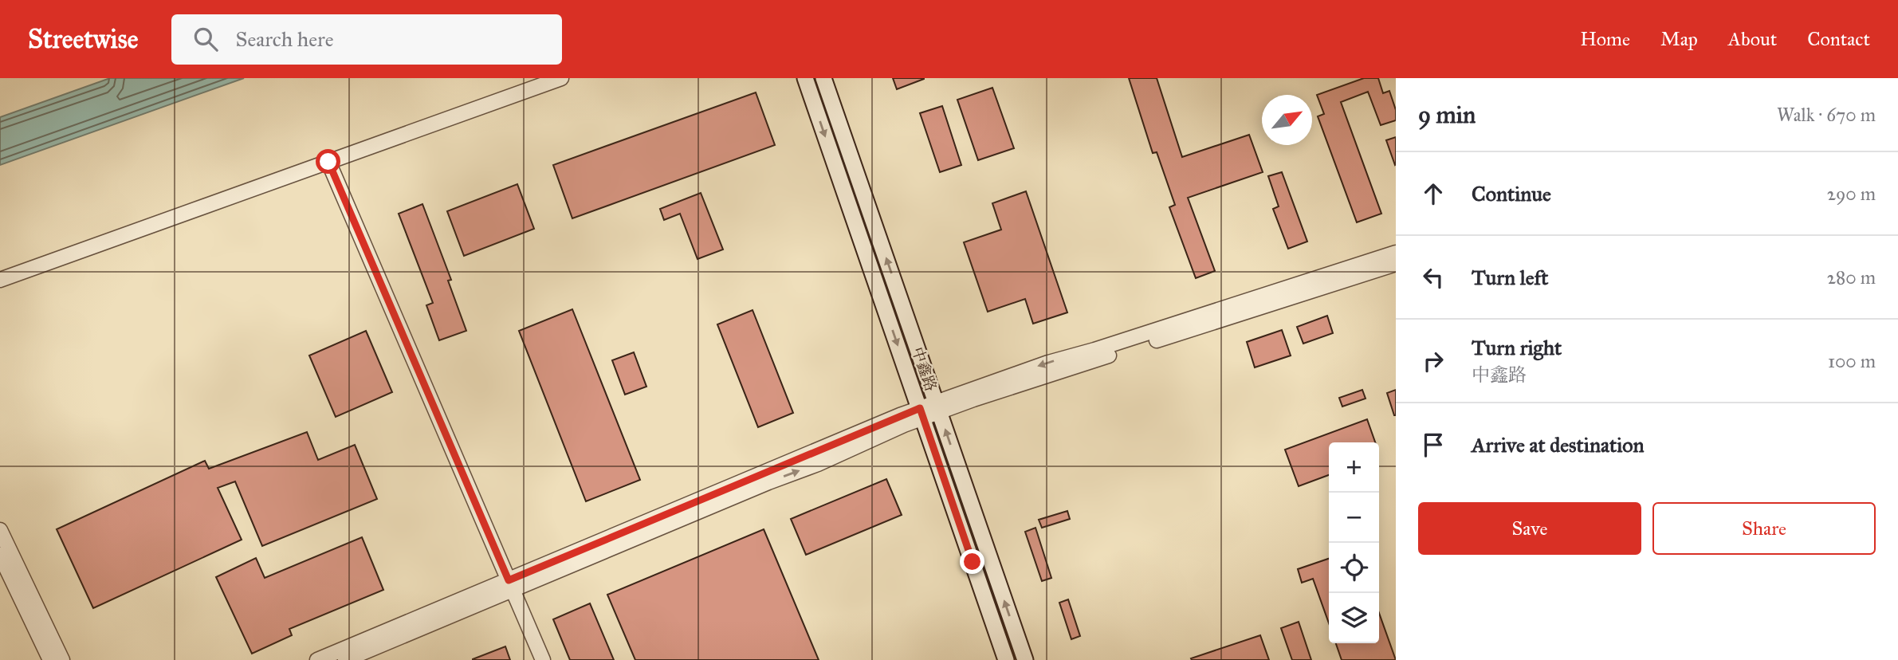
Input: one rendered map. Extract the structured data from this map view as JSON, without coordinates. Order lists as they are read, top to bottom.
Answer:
{
  "streets": {
    "main road": ["中鑫路"]
  },
  "north": "top right",
  "page": {
    "header": "Streetwise",
    "search": "Search here",
    "nav": [
      "Home",
      "Map",
      "About",
      "Contact"
    ],
    "heading": ["9 min", "Walk · 670 m"],
    "list": [
      ["Continue", "290 m"],
      ["Turn left", "280 m"],
      ["Turn right", "中鑫路", "100 m"],
      "Arrive at destination"
    ],
    "map_buttons": ["+", "−"],
    "buttons": ["Save", "Share"]
  }
}
